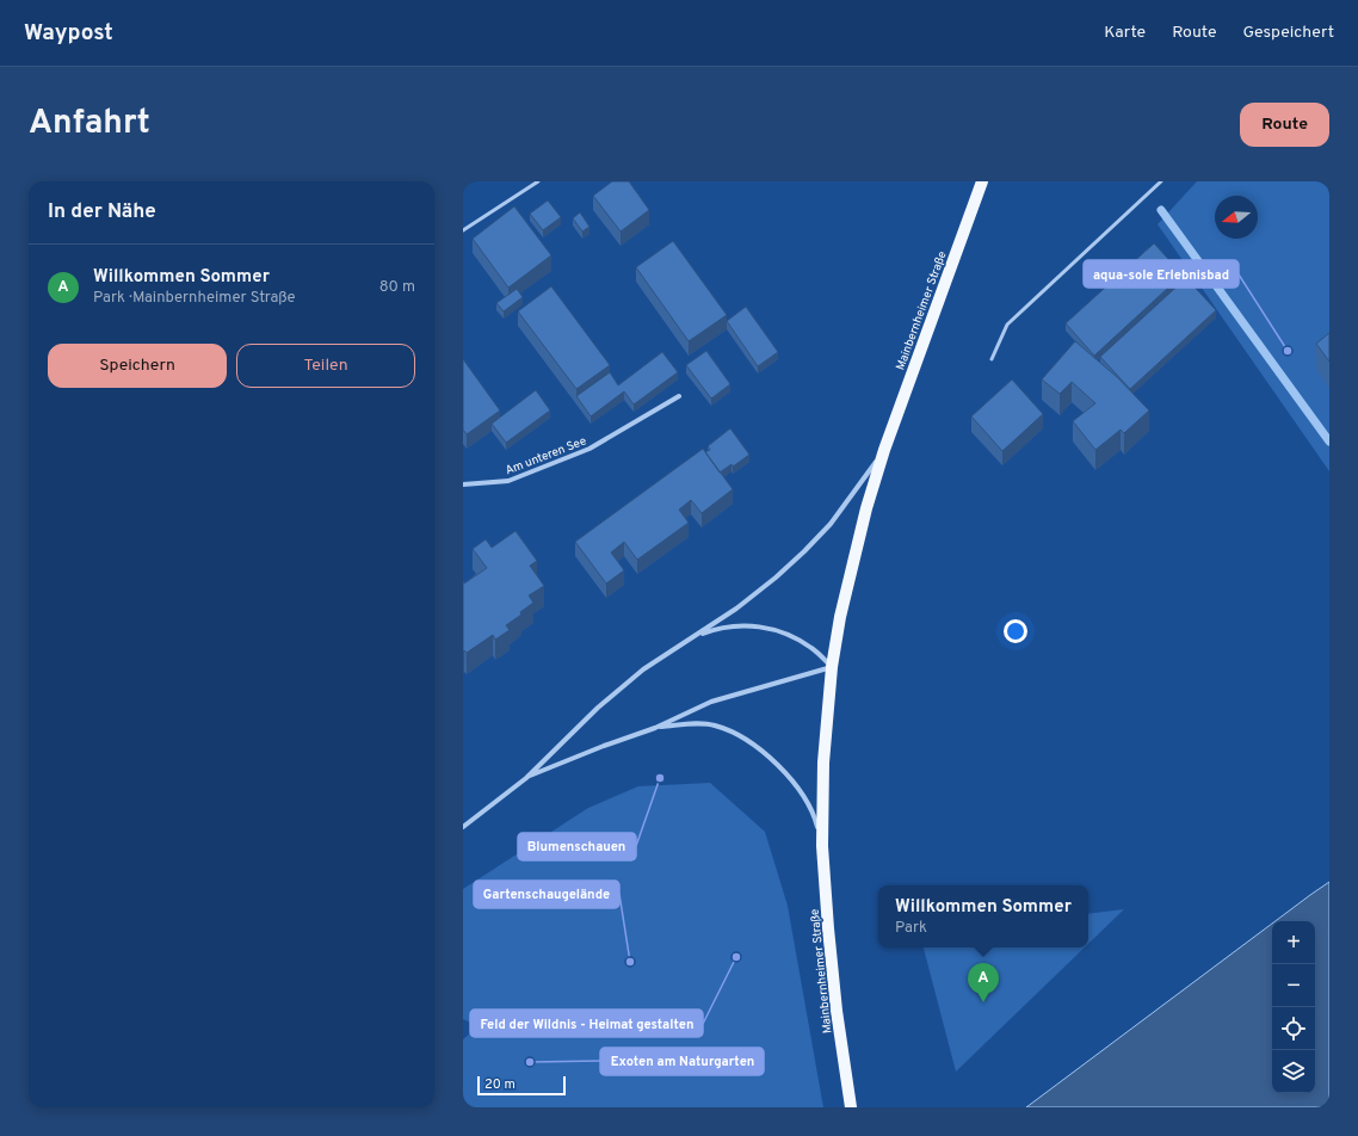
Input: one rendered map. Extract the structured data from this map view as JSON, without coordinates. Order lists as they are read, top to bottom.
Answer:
{
  "streets": {
    "main road": ["Mainbernheimer Straße"],
    "street": ["Am unteren See"]
  },
  "places": [
    "aqua-sole Erlebnisbad",
    "Blumenschauen",
    "Feld der Wildnis - Heimat gestalten",
    "Gartenschaugelände",
    "Exoten am Naturgarten"
  ],
  "scale_bar": "20 m",
  "north": "left",
  "page": {
    "header": "Waypost",
    "nav": ["Karte", "Route", "Gespeichert"],
    "title": "Anfahrt",
    "buttons": [
      "Route",
      ["Speichern", "Teilen"]
    ],
    "heading": "In der Nähe",
    "list": [
      {
        "mark": "A",
        "name": "Willkommen Sommer",
        "note": "Park · Mainbernheimer Straße",
        "value": "80 m"
      }
    ],
    "popup": ["Willkommen Sommer", "Park"],
    "map_buttons": ["+", "−"],
    "pins": "A",
    "scale": "20 m"
  }
}
